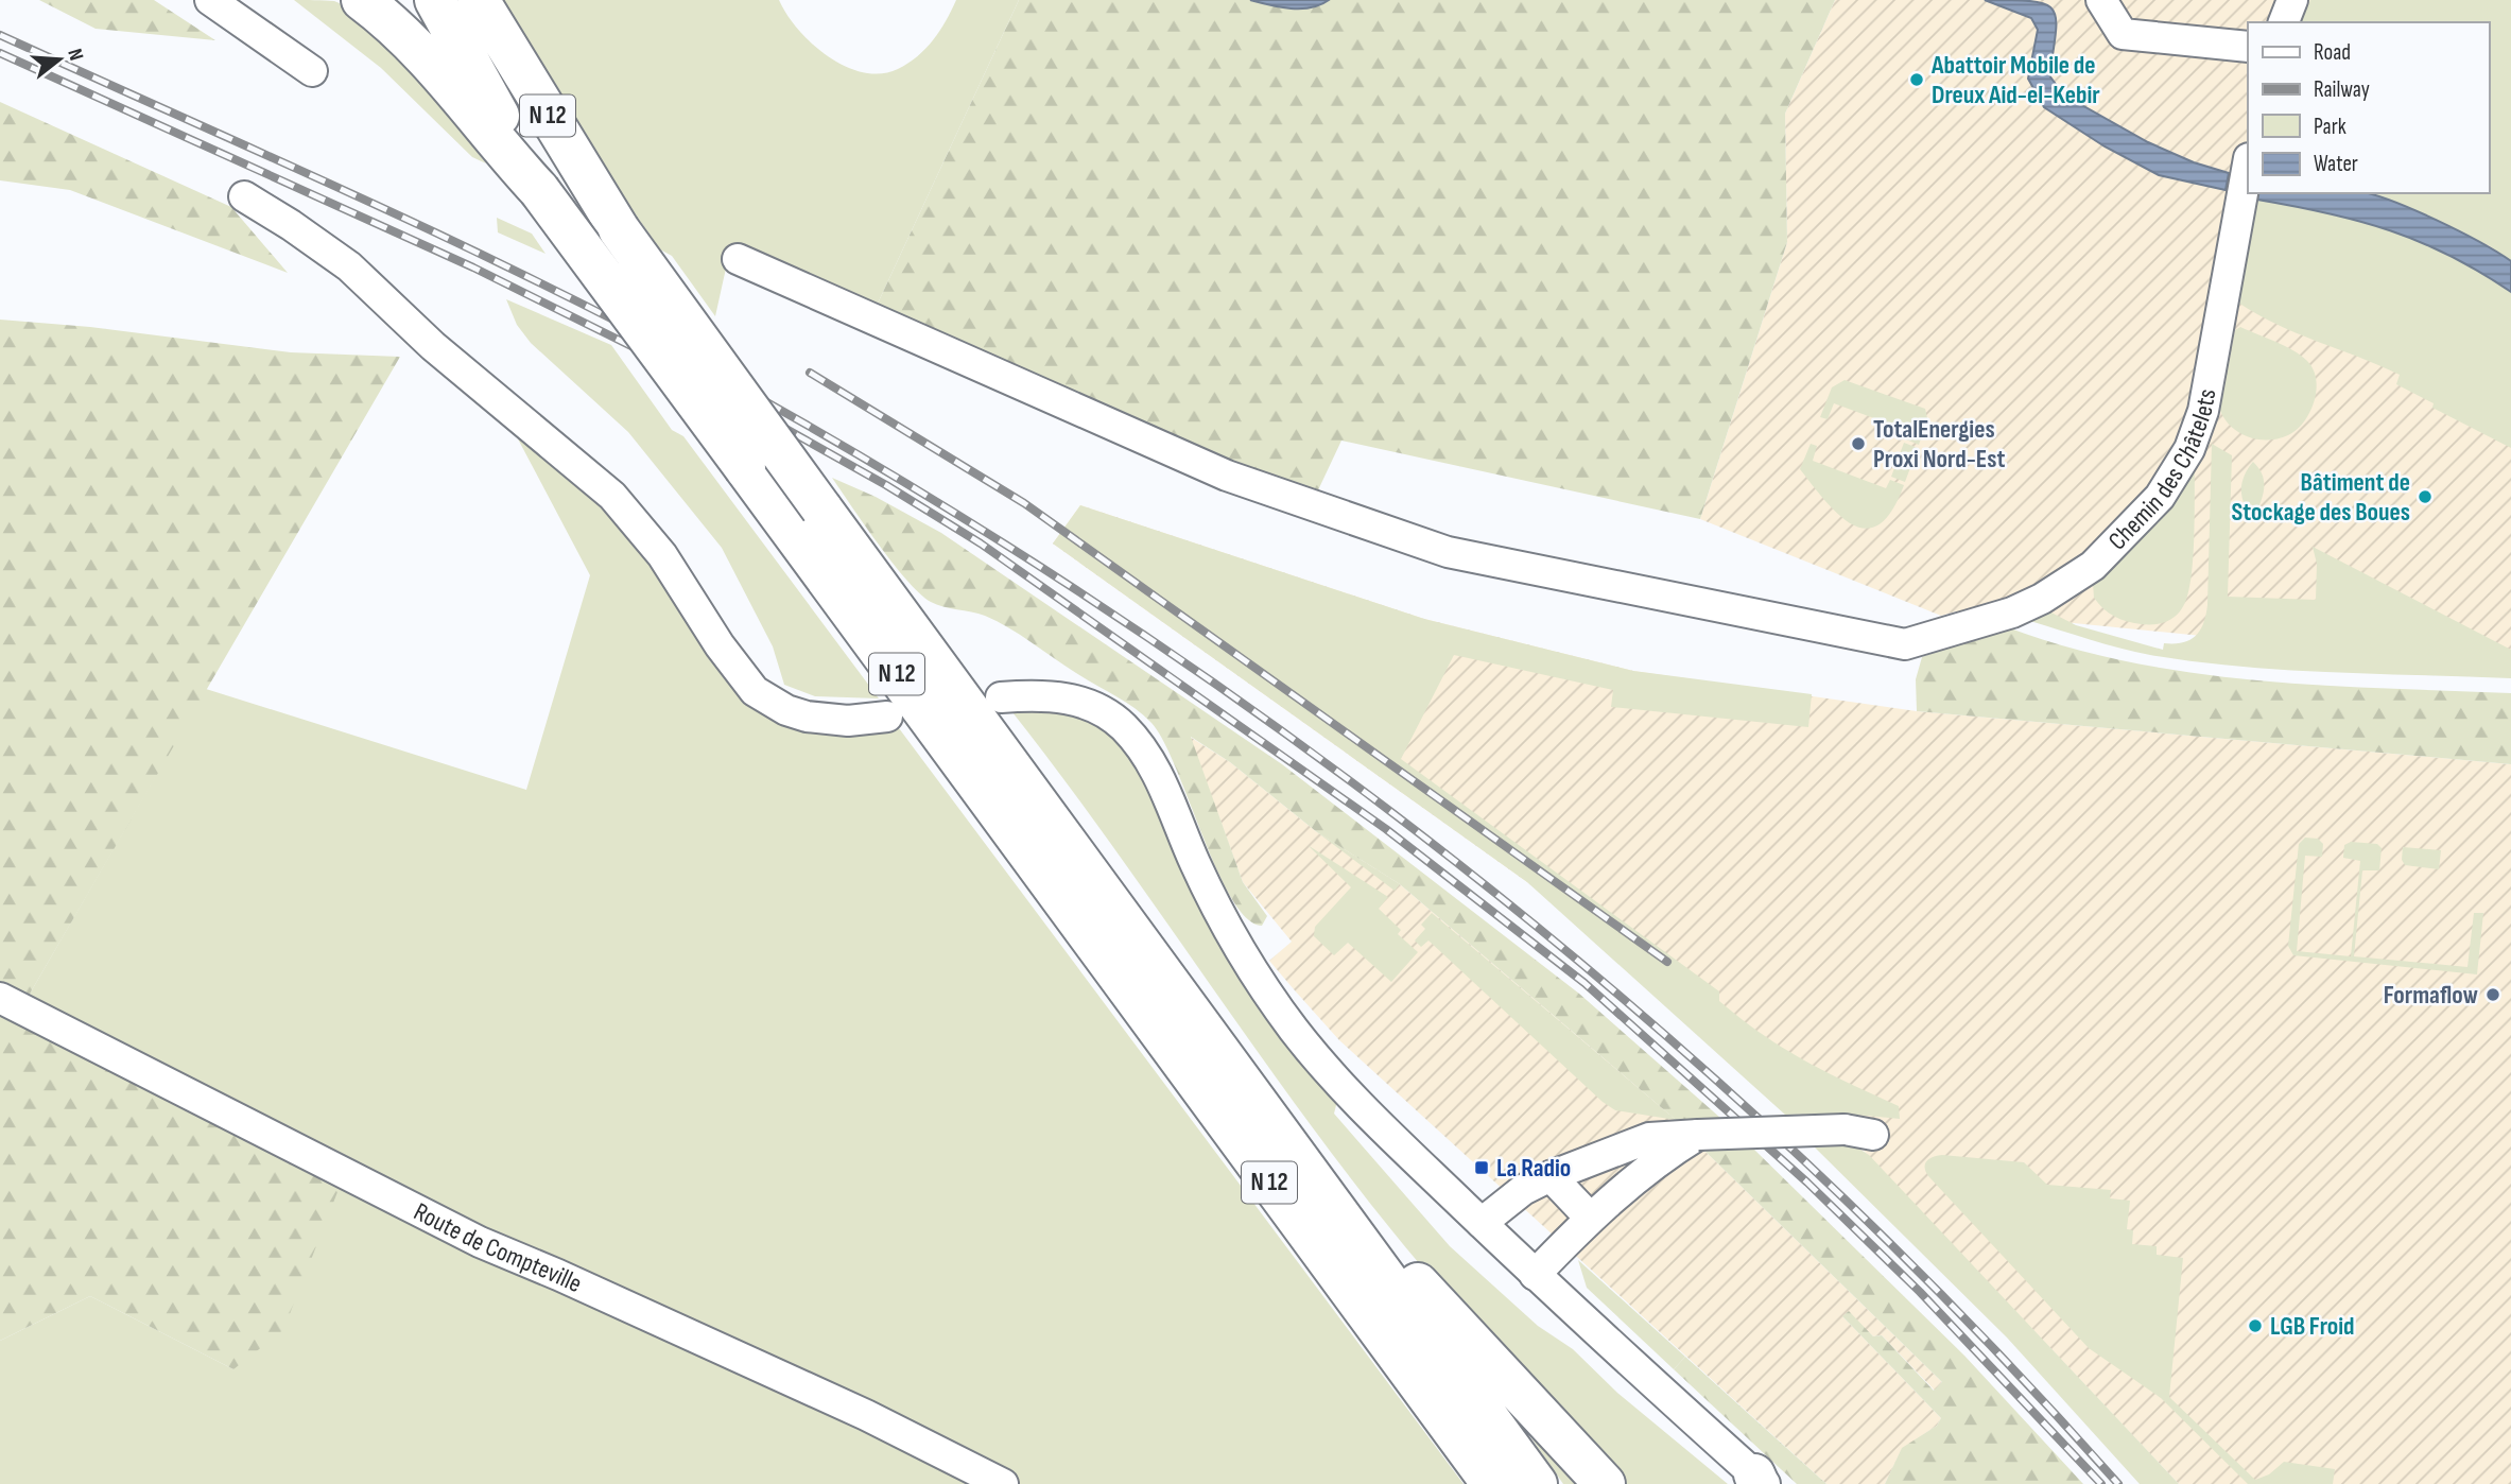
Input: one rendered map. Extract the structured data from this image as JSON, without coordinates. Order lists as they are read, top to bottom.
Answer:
{
  "streets": {
    "highway": ["N 12"],
    "street": ["Chemin des Châtelets", "Route de Compteville"]
  },
  "places": {
    "other": [
      "Abattoir Mobile de Dreux Aid-el-Kebir",
      "TotalEnergies Proxi Nord-Est",
      "Bâtiment de Stockage des Boues",
      "Formaflow",
      "LGB Froid"
    ],
    "transit": ["La Radio"]
  },
  "legend": [
    "Road",
    "Railway",
    "Park",
    "Water"
  ],
  "north": "right"
}
